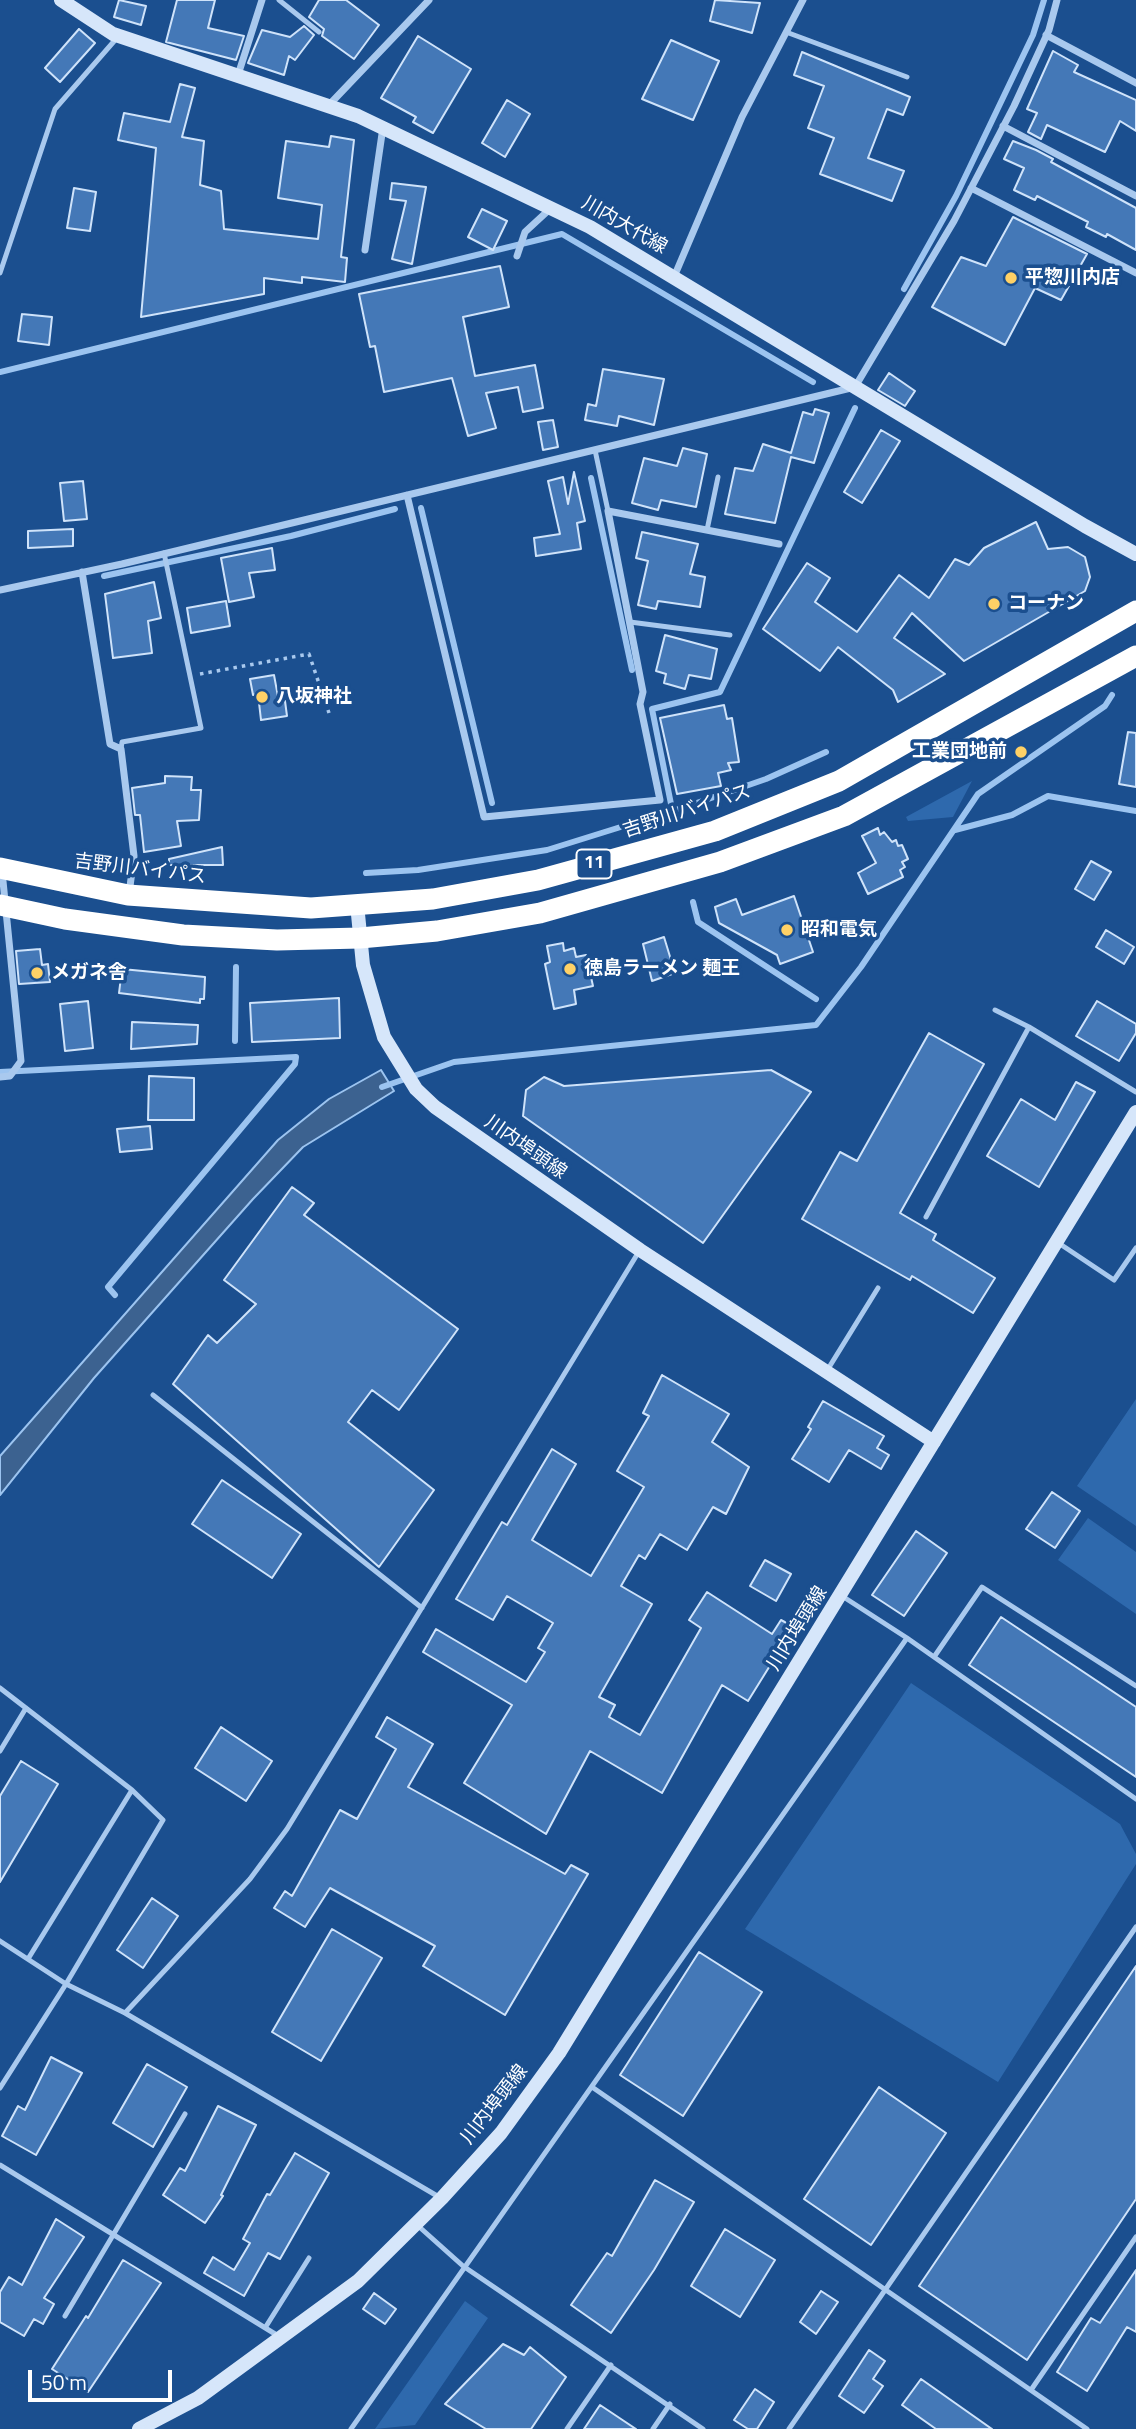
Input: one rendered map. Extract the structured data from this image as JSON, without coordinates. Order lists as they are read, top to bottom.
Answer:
{
  "streets": {
    "highway": ["吉野川バイパス", "11"],
    "main road": ["川内大代線", "川内埠頭線"]
  },
  "crossings": [
    ["吉野川バイパス", "川内埠頭線"],
    ["11", "川内埠頭線"]
  ],
  "places": [
    "平惣川内店",
    "コーナン",
    "八坂神社",
    "工業団地前",
    "昭和電気",
    "徳島ラーメン 麺王",
    "メガネ舎"
  ],
  "scale_bar": "50 m"
}
